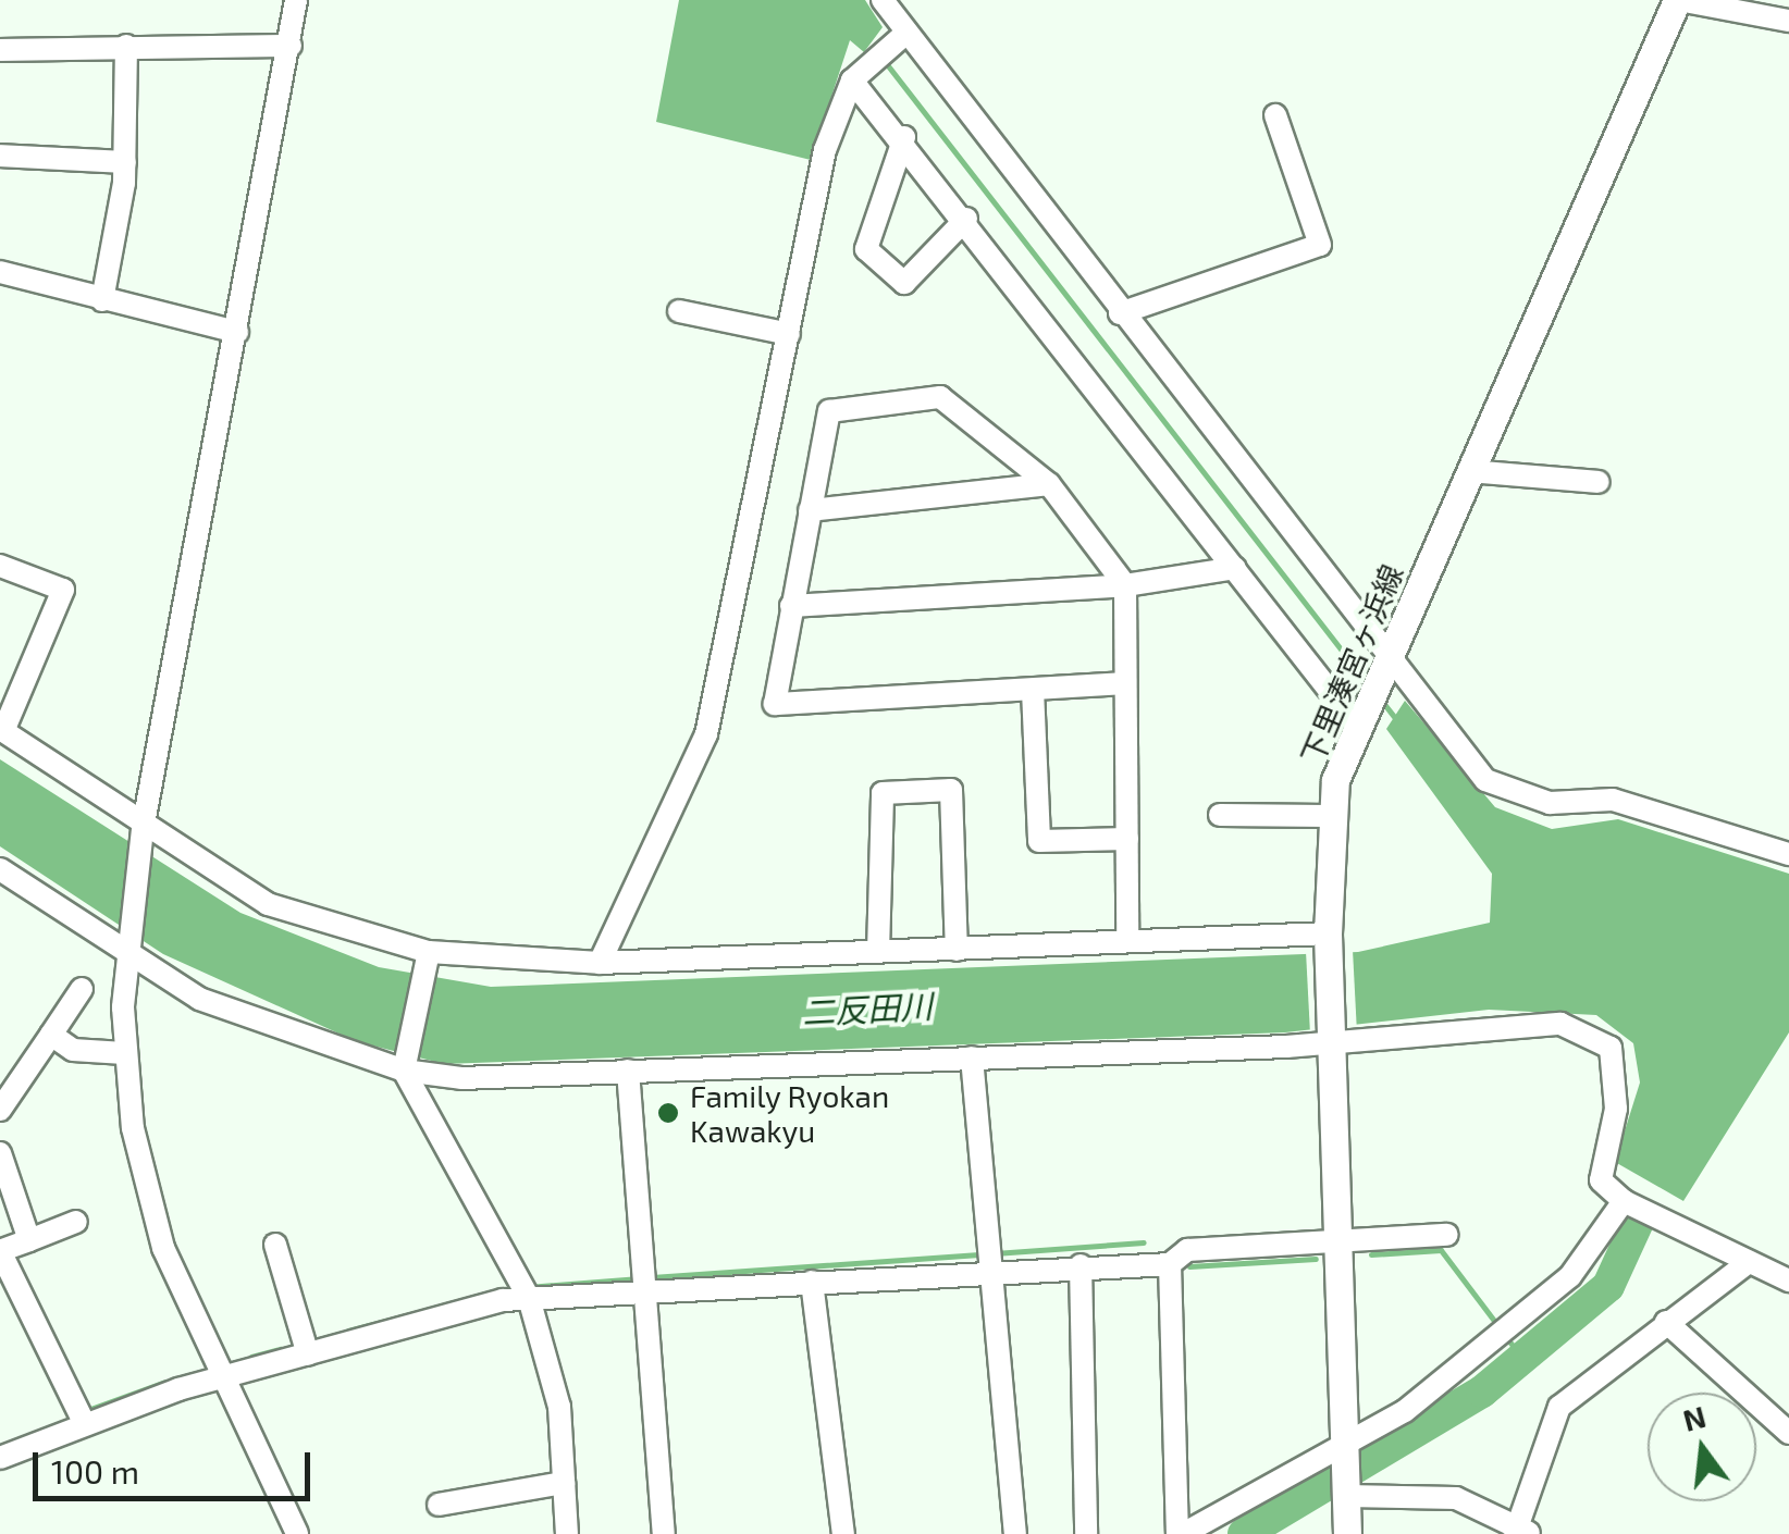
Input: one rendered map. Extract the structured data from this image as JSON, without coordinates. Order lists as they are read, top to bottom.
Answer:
{
  "streets": {
    "main road": ["下里湊宮ヶ浜線"]
  },
  "water": ["二反田川"],
  "places": ["Family Ryokan Kawakyu"],
  "scale_bar": "100 m",
  "north": "top"
}
